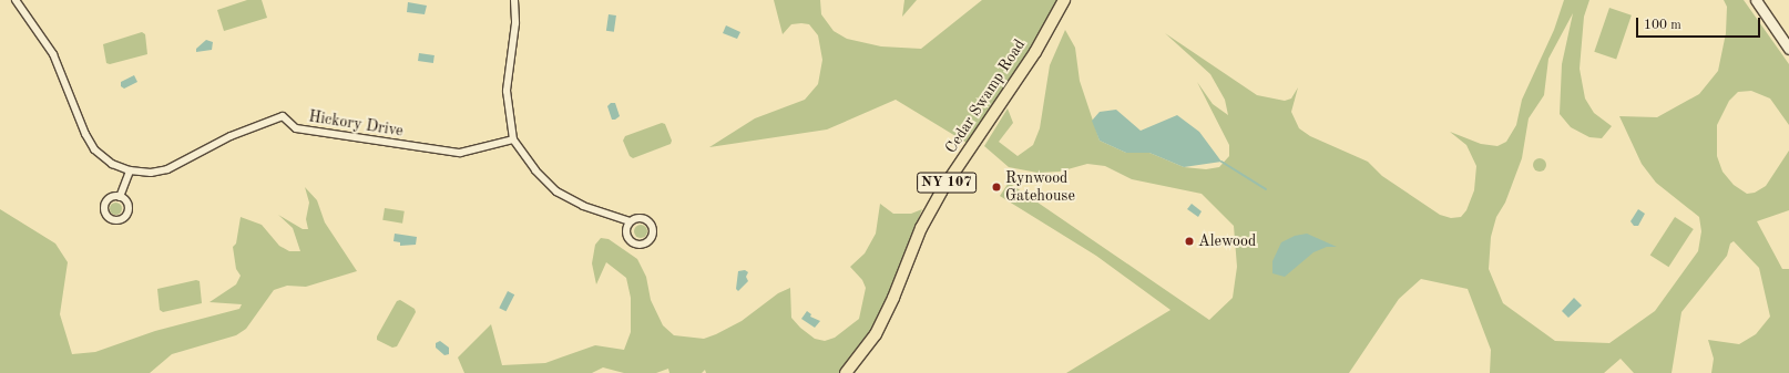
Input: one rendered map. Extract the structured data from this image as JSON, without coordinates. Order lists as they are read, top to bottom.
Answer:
{
  "streets": {
    "main road": ["Cedar Swamp Road", "NY 107"],
    "street": ["Hickory Drive"]
  },
  "places": ["Rynwood Gatehouse", "Alewood"],
  "scale_bar": "100 m"
}
